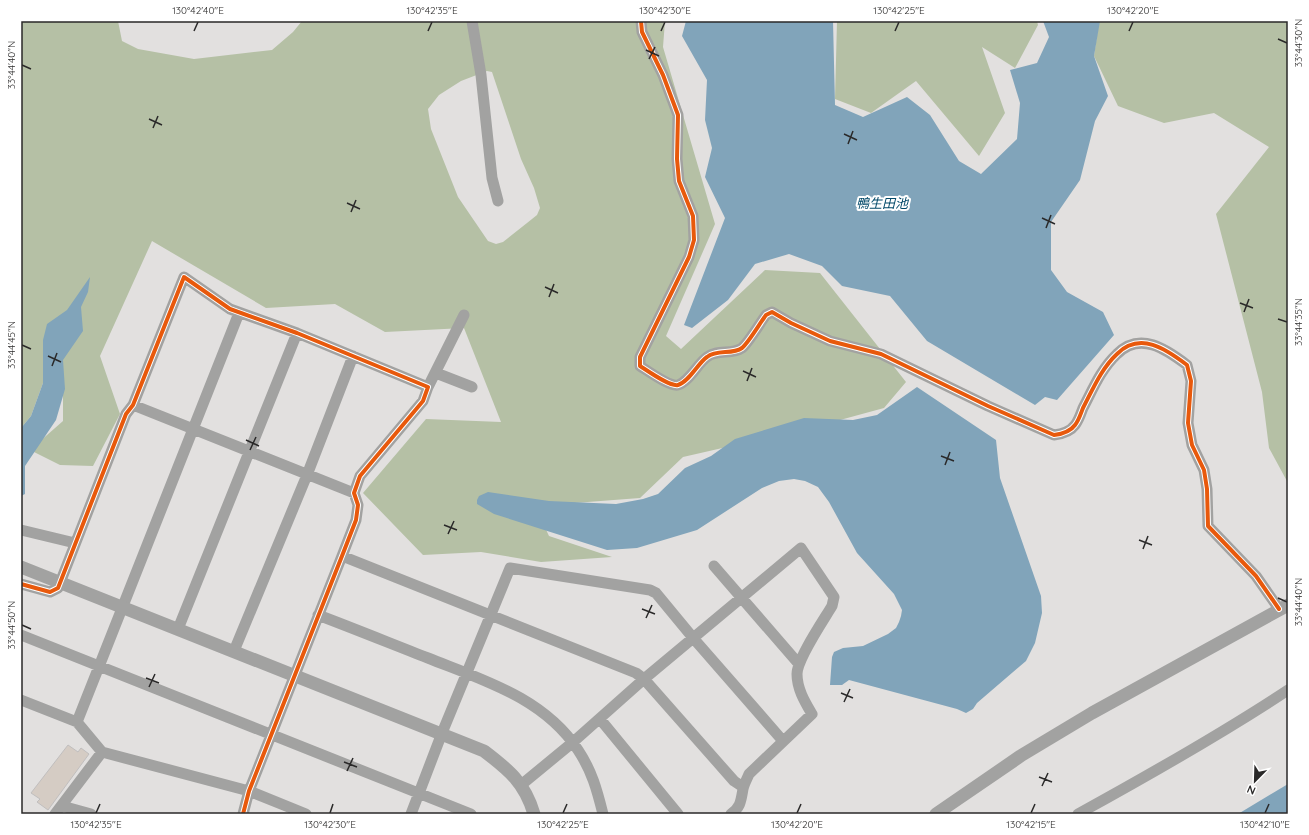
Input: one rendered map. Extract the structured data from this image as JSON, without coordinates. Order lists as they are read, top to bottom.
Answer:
{
  "water": ["鴨生田池"],
  "north": "bottom left",
  "coordinates": [
    "130°42'40\"E",
    "130°42'35\"E",
    "130°42'30\"E",
    "130°42'25\"E",
    "130°42'20\"E",
    "33°44'30\"N",
    "33°44'40\"N",
    "33°44'35\"N",
    "33°44'45\"N",
    "33°44'50\"N",
    "130°42'15\"E",
    "130°42'10\"E"
  ]
}
